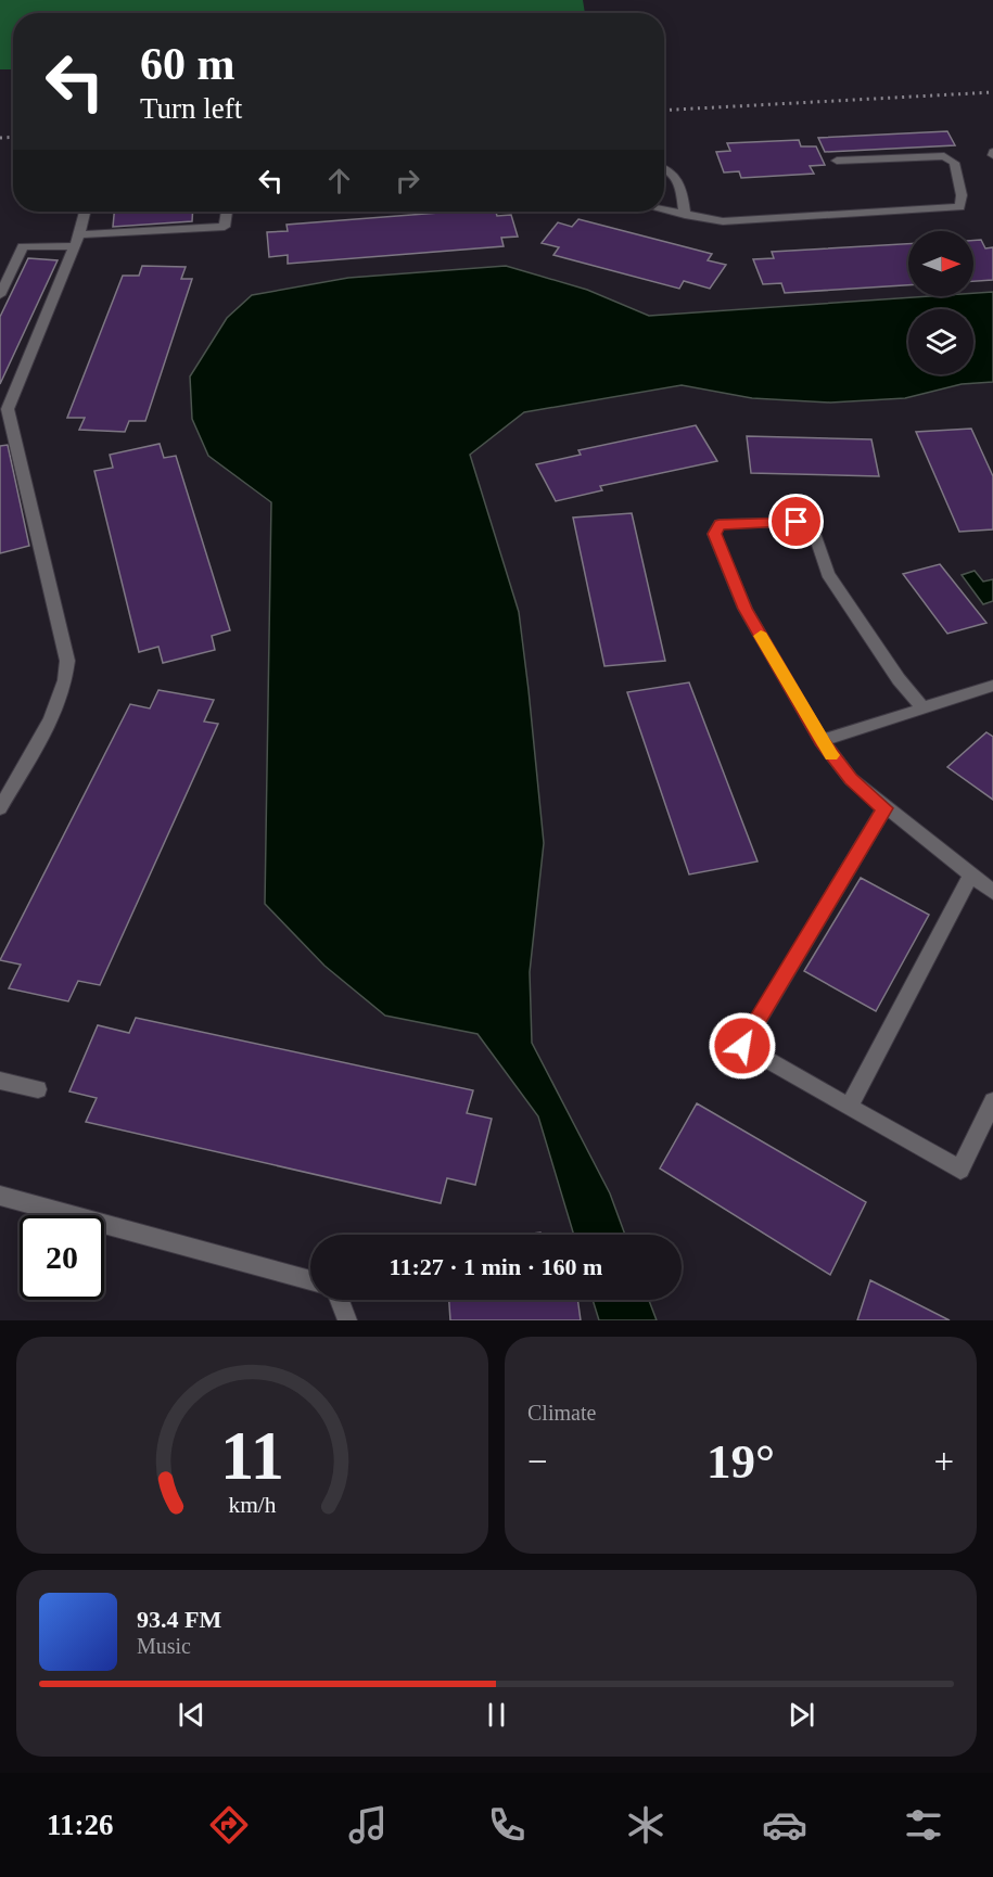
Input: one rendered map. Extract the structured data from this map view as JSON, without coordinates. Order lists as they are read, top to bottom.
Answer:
{
  "north": "right",
  "page": {
    "turn": ["60 m", "Turn left"],
    "limit": "20",
    "trip": "11:27 · 1 min · 160 m",
    "tile": "Climate",
    "heat": ["−", "19°", "+"],
    "song": ["93.4 FM", "Music"],
    "tabs": "11:26",
    "gauge": ["11", "km/h"]
  }
}
